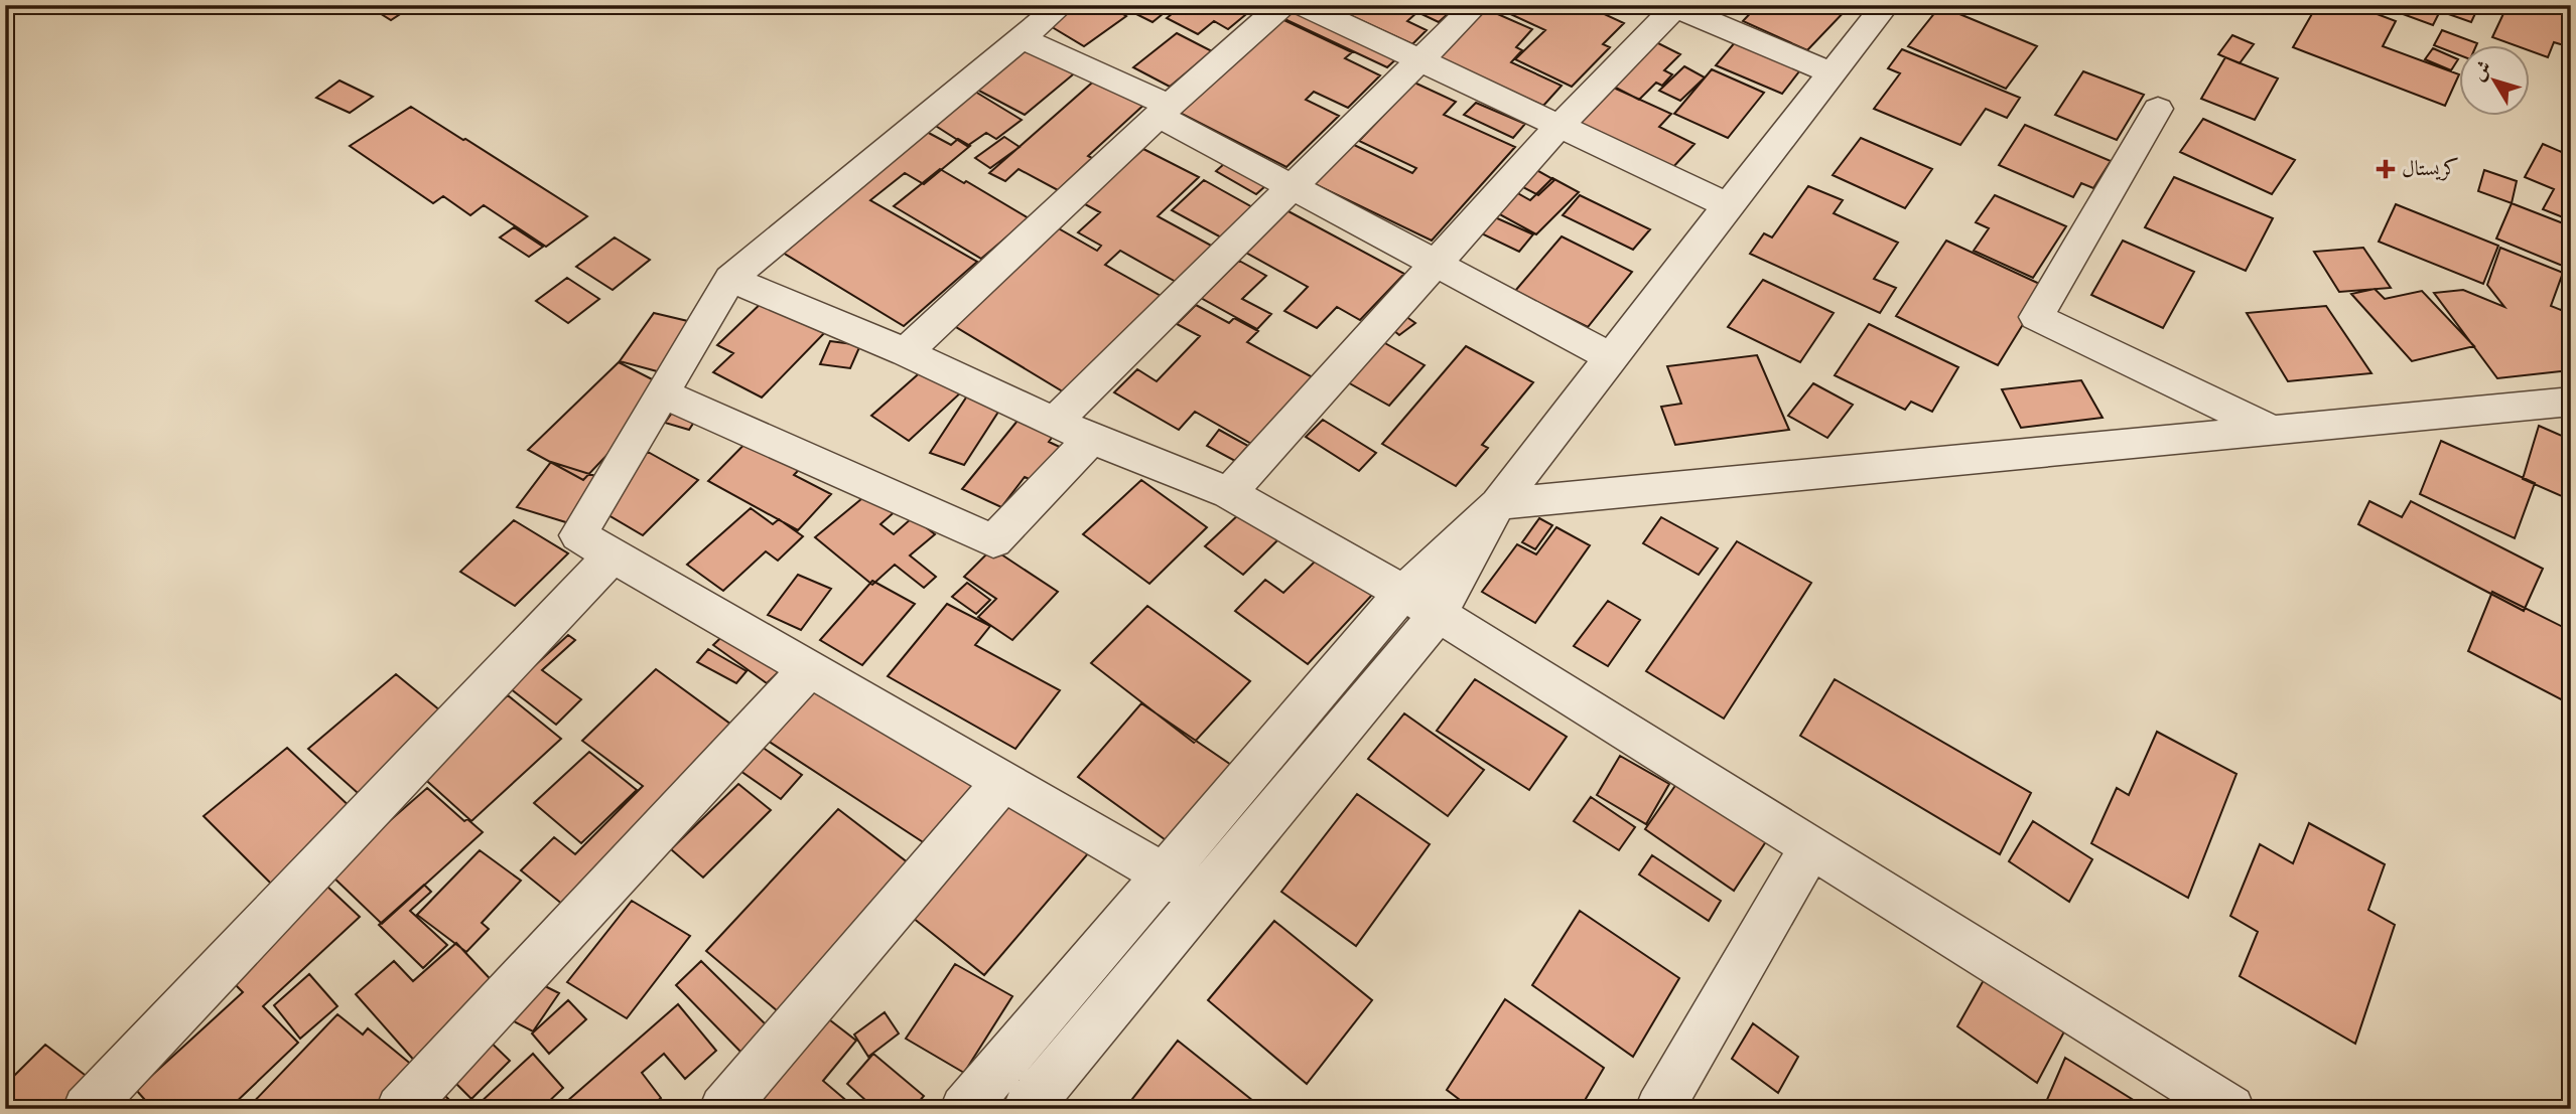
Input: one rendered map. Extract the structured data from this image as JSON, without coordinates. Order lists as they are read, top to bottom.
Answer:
{
  "places": {
    "health": ["كريستال"]
  },
  "north": "top left"
}
